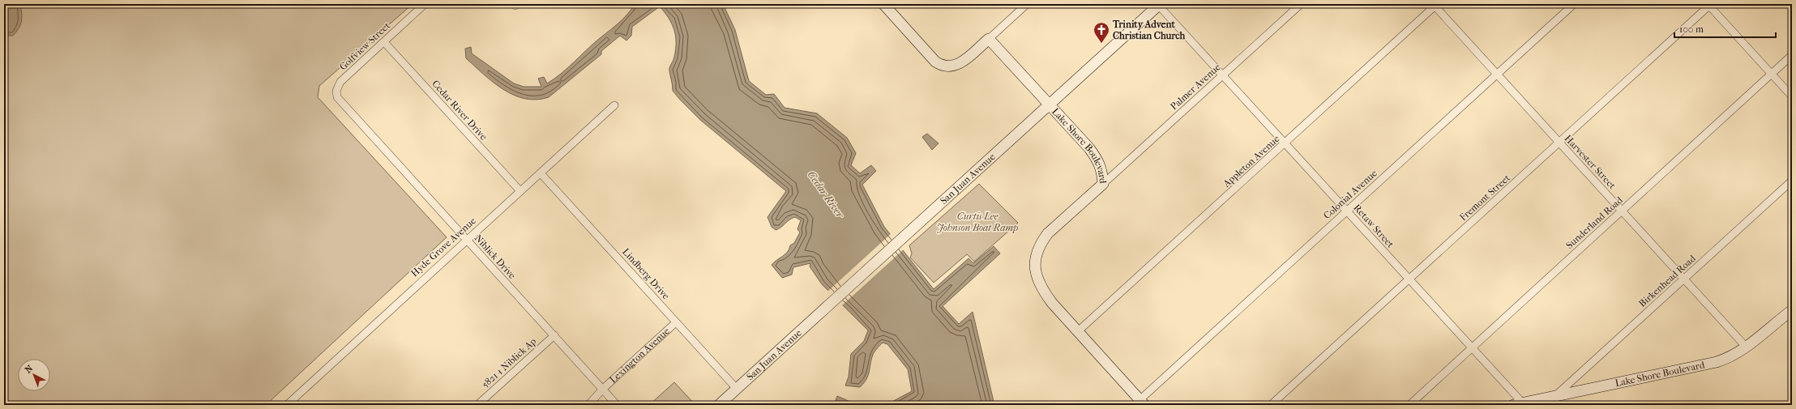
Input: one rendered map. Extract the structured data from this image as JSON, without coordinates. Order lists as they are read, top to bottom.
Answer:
{
  "streets": {
    "street": [
      "Golfview Street",
      "Palmer Avenue",
      "Cedar River Drive",
      "Lake Shore Boulevard",
      "Appleton Avenue",
      "Harvester Street",
      "San Juan Avenue",
      "Colonial Avenue",
      "Fremont Street",
      "Sunderland Road",
      "Retaw Street",
      "Hyde Grove Avenue",
      "Niblick Drive",
      "Lindberg Drive",
      "Birkenhead Road",
      "Lexington Avenue",
      "5821-1 Niblick Ap"
    ]
  },
  "crossings": [
    ["Golfview Street", "Cedar River Drive"],
    ["Golfview Street", "Niblick Drive"],
    ["Palmer Avenue", "Lake Shore Boulevard"],
    ["Palmer Avenue", "Retaw Street"],
    ["Cedar River Drive", "Hyde Grove Avenue"],
    ["Lake Shore Boulevard", "Appleton Avenue"],
    ["Lake Shore Boulevard", "Harvester Street"],
    ["Lake Shore Boulevard", "San Juan Avenue"],
    ["Lake Shore Boulevard", "Colonial Avenue"],
    ["Lake Shore Boulevard", "Retaw Street"],
    ["Lake Shore Boulevard", "Birkenhead Road"],
    ["Appleton Avenue", "Harvester Street"],
    ["Appleton Avenue", "Retaw Street"],
    ["Harvester Street", "Colonial Avenue"],
    ["Harvester Street", "Fremont Street"],
    ["Harvester Street", "Sunderland Road"],
    ["Harvester Street", "Birkenhead Road"],
    ["San Juan Avenue", "Retaw Street"],
    ["San Juan Avenue", "Lindberg Drive"],
    ["Colonial Avenue", "Retaw Street"],
    ["Fremont Street", "Retaw Street"],
    ["Sunderland Road", "Retaw Street"],
    ["Hyde Grove Avenue", "Niblick Drive"],
    ["Hyde Grove Avenue", "Lindberg Drive"],
    ["Niblick Drive", "Lexington Avenue"],
    ["Niblick Drive", "5821-1 Niblick Ap"],
    ["Lindberg Drive", "Lexington Avenue"]
  ],
  "water": ["Cedar River"],
  "parks": ["Curtis Lee Johnson Boat Ramp"],
  "places": {
    "church": ["Trinity Advent Christian Church"]
  },
  "scale_bar": "100 m",
  "north": "top left"
}
